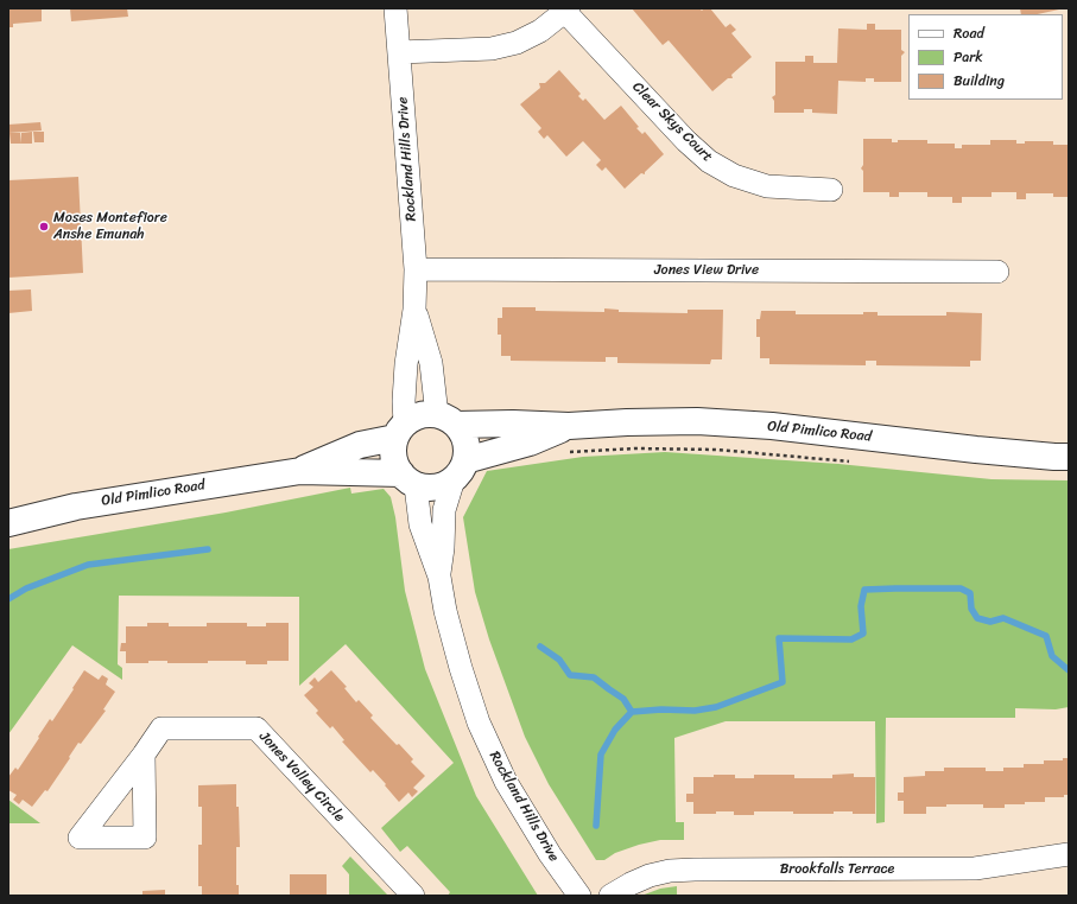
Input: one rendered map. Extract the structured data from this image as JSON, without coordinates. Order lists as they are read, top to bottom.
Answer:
{
  "streets": {
    "street": [
      "Clear Skys Court",
      "Rockland Hills Drive",
      "Jones View Drive",
      "Old Pimlico Road",
      "Jones Valley Circle",
      "Brookfalls Terrace"
    ]
  },
  "crossings": [
    ["Rockland Hills Drive", "Jones View Drive"],
    ["Rockland Hills Drive", "Old Pimlico Road"]
  ],
  "places": ["Moses Montefiore Anshe Emunah"],
  "legend": ["Road", "Park", "Building"]
}
